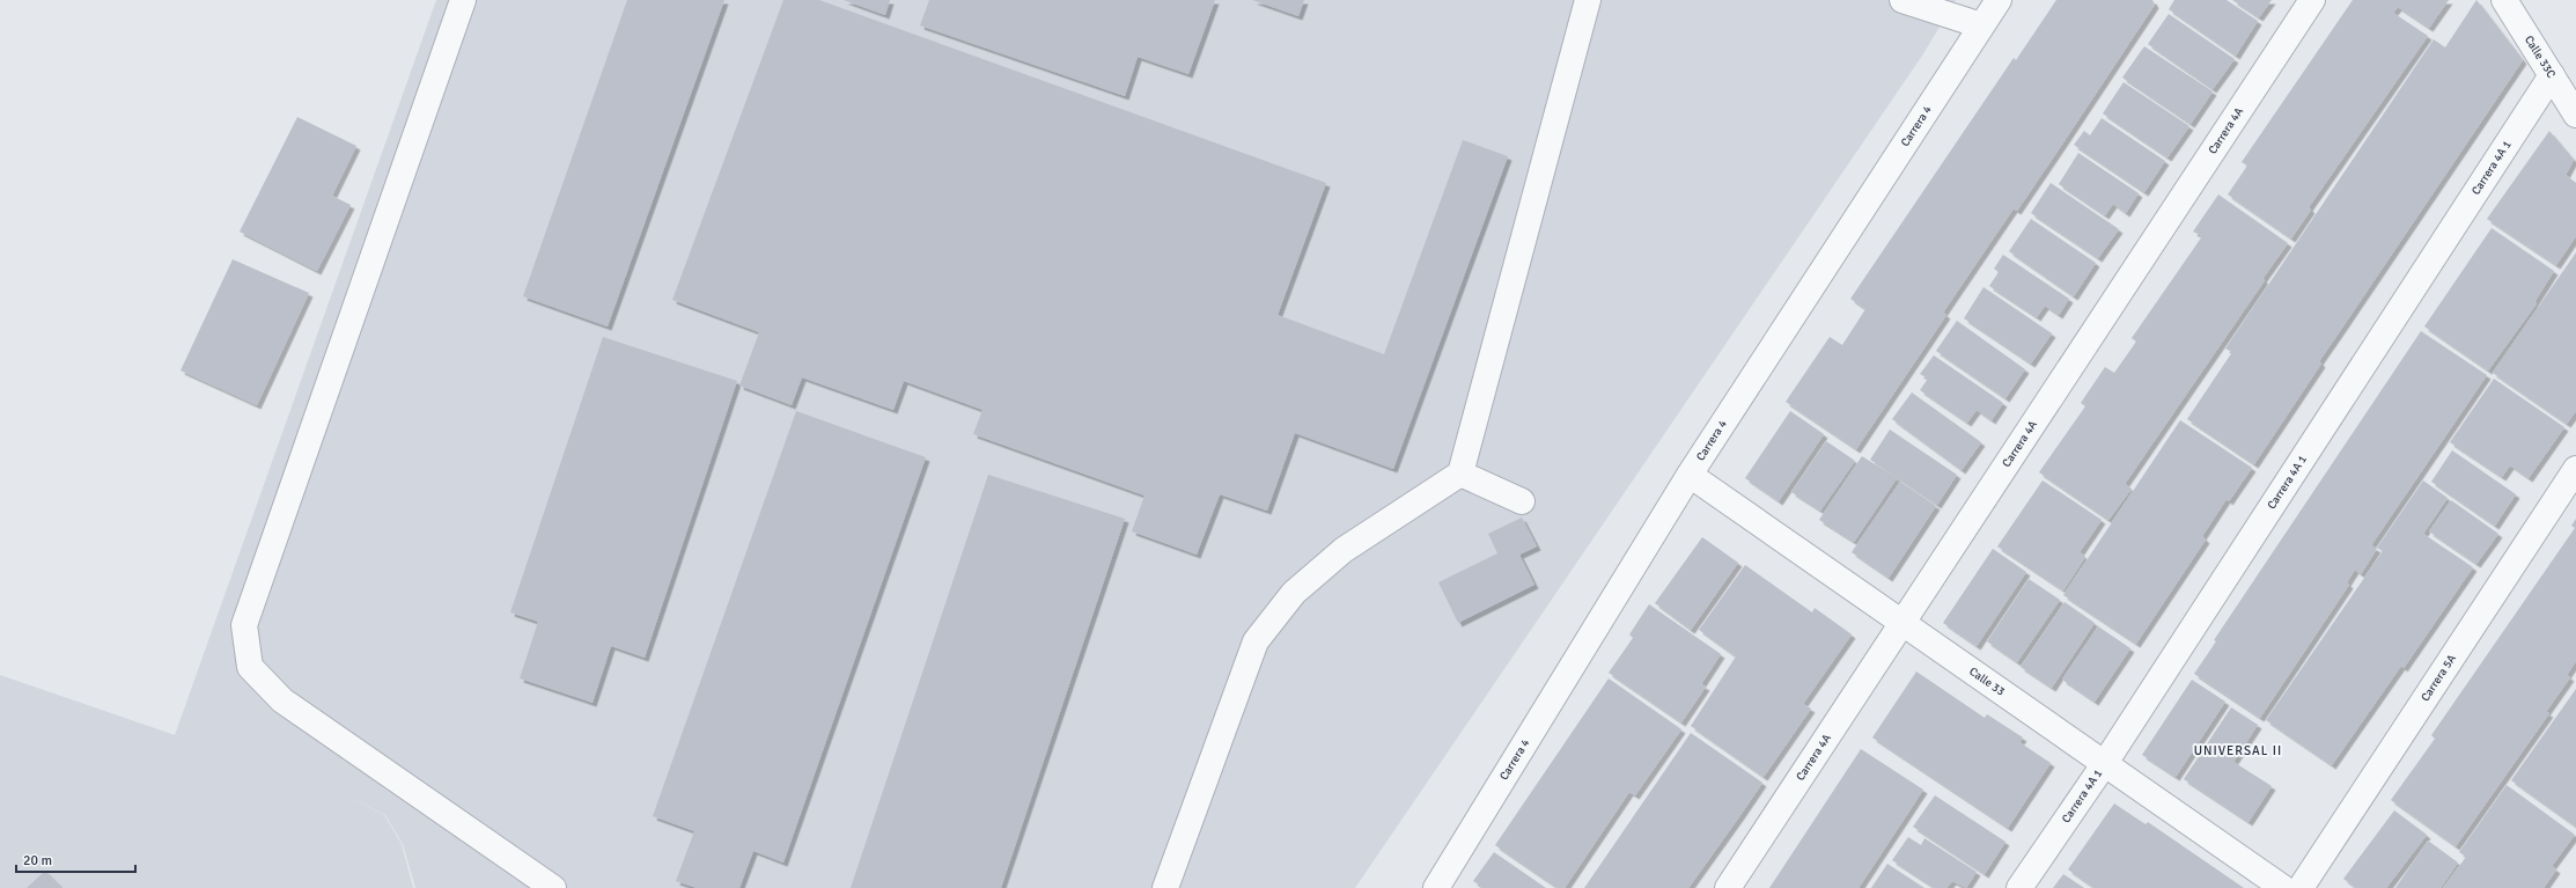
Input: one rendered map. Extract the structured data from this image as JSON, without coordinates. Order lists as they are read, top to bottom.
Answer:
{
  "streets": {
    "street": [
      "Calle 33C",
      "Carrera 4",
      "Carrera 4A",
      "Carrera 4A 1",
      "Carrera 5A",
      "Calle 33"
    ]
  },
  "crossings": [
    ["Calle 33C", "Carrera 4A 1"],
    ["Carrera 4", "Calle 33"],
    ["Carrera 4A", "Calle 33"],
    ["Carrera 4A 1", "Calle 33"]
  ],
  "districts": ["UNIVERSAL II"],
  "scale_bar": "20 m"
}
